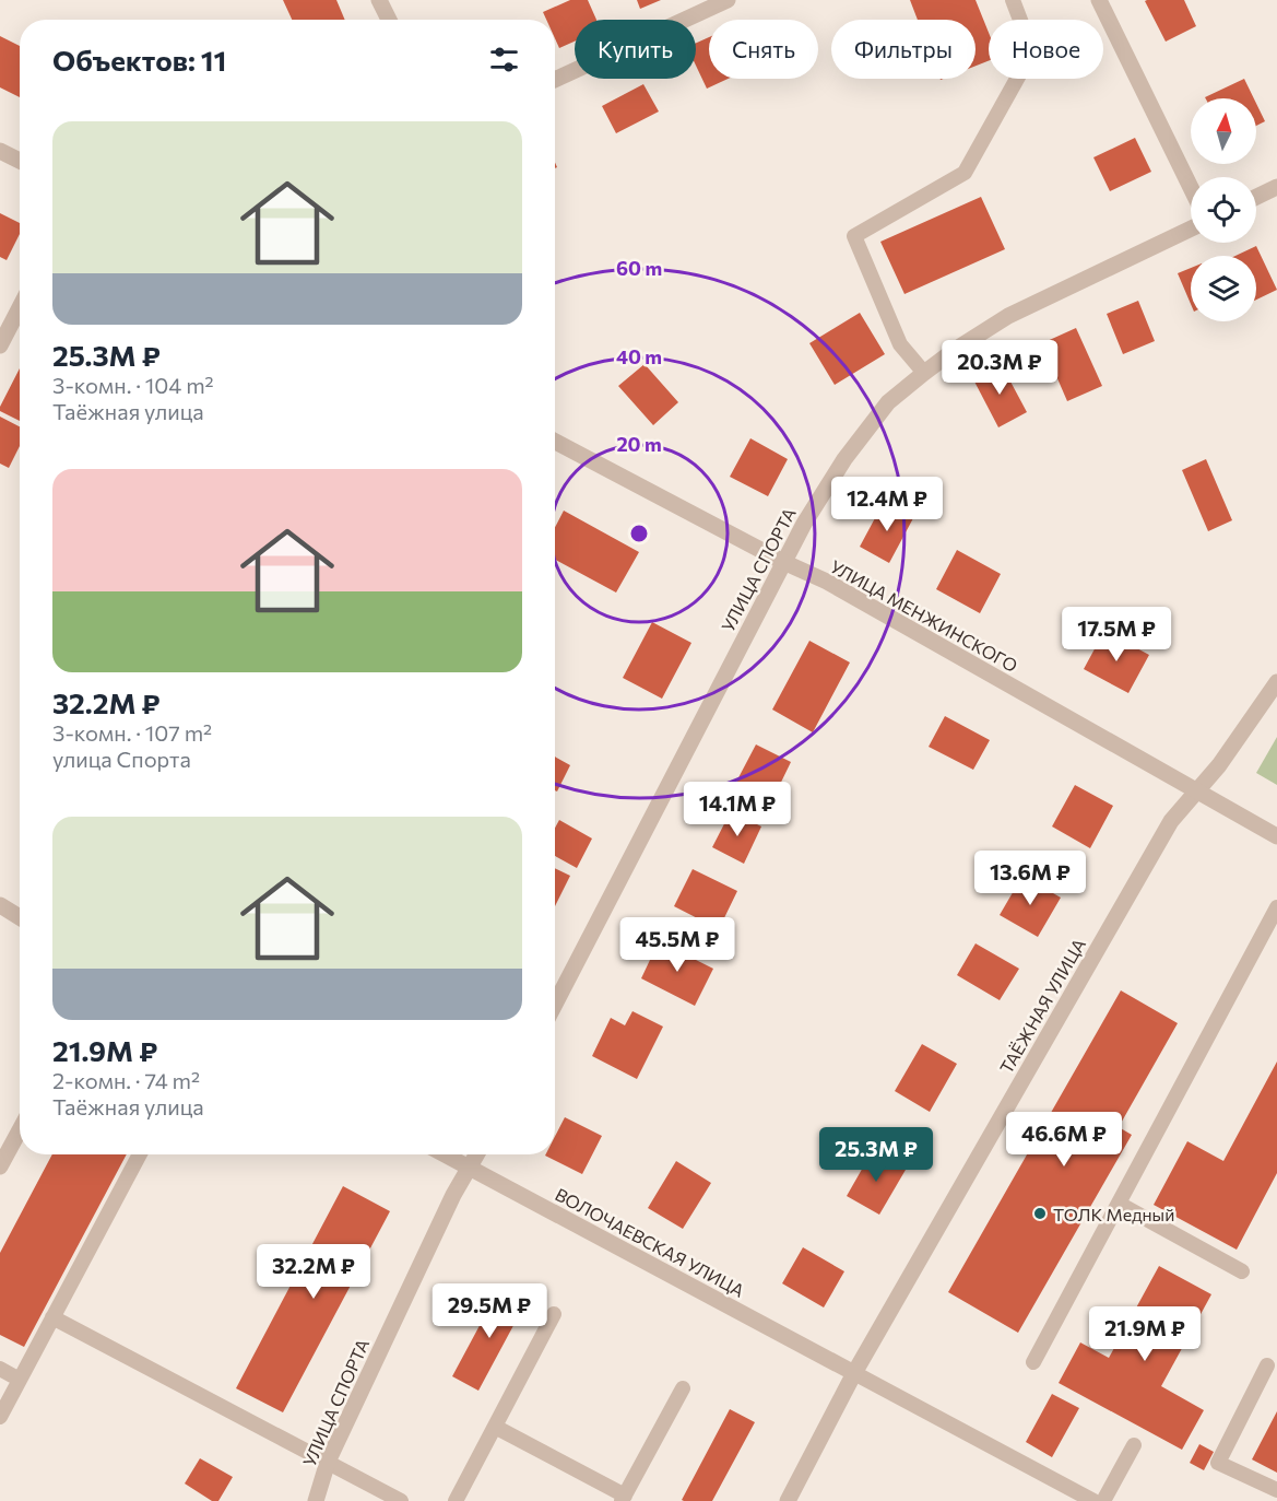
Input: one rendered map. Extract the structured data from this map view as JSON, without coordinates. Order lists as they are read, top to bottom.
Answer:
{
  "streets": {
    "street": [
      "УЛИЦА СПОРТА",
      "УЛИЦА МЕНЖИНСКОГО",
      "ТАЁЖНАЯ УЛИЦА",
      "ВОЛОЧАЕВСКАЯ УЛИЦА"
    ]
  },
  "crossings": [
    ["УЛИЦА СПОРТА", "УЛИЦА МЕНЖИНСКОГО"],
    ["УЛИЦА СПОРТА", "ВОЛОЧАЕВСКАЯ УЛИЦА"],
    ["УЛИЦА МЕНЖИНСКОГО", "ТАЁЖНАЯ УЛИЦА"],
    ["ТАЁЖНАЯ УЛИЦА", "ВОЛОЧАЕВСКАЯ УЛИЦА"]
  ],
  "places": ["ТОЛК Медный"],
  "north": "top",
  "page": {
    "chip": [
      "Купить",
      "Снять",
      "Фильтры",
      "Новое"
    ],
    "heading": "Объектов: 11",
    "list": [
      {
        "name": "25.3M ₽",
        "note": "3-комн. · 104 m² · Таёжная улица"
      },
      {
        "name": "32.2M ₽",
        "note": "3-комн. · 107 m² · улица Спорта"
      },
      {
        "name": "21.9M ₽",
        "note": "2-комн. · 74 m² · Таёжная улица"
      }
    ],
    "price": [
      "20.3M ₽",
      "12.4M ₽",
      "17.5M ₽",
      "14.1M ₽",
      "13.6M ₽",
      "45.5M ₽",
      "46.6M ₽",
      "25.3M ₽",
      "32.2M ₽",
      "29.5M ₽",
      "21.9M ₽"
    ]
  },
  "rings": ["60 m", "40 m", "20 m"]
}
